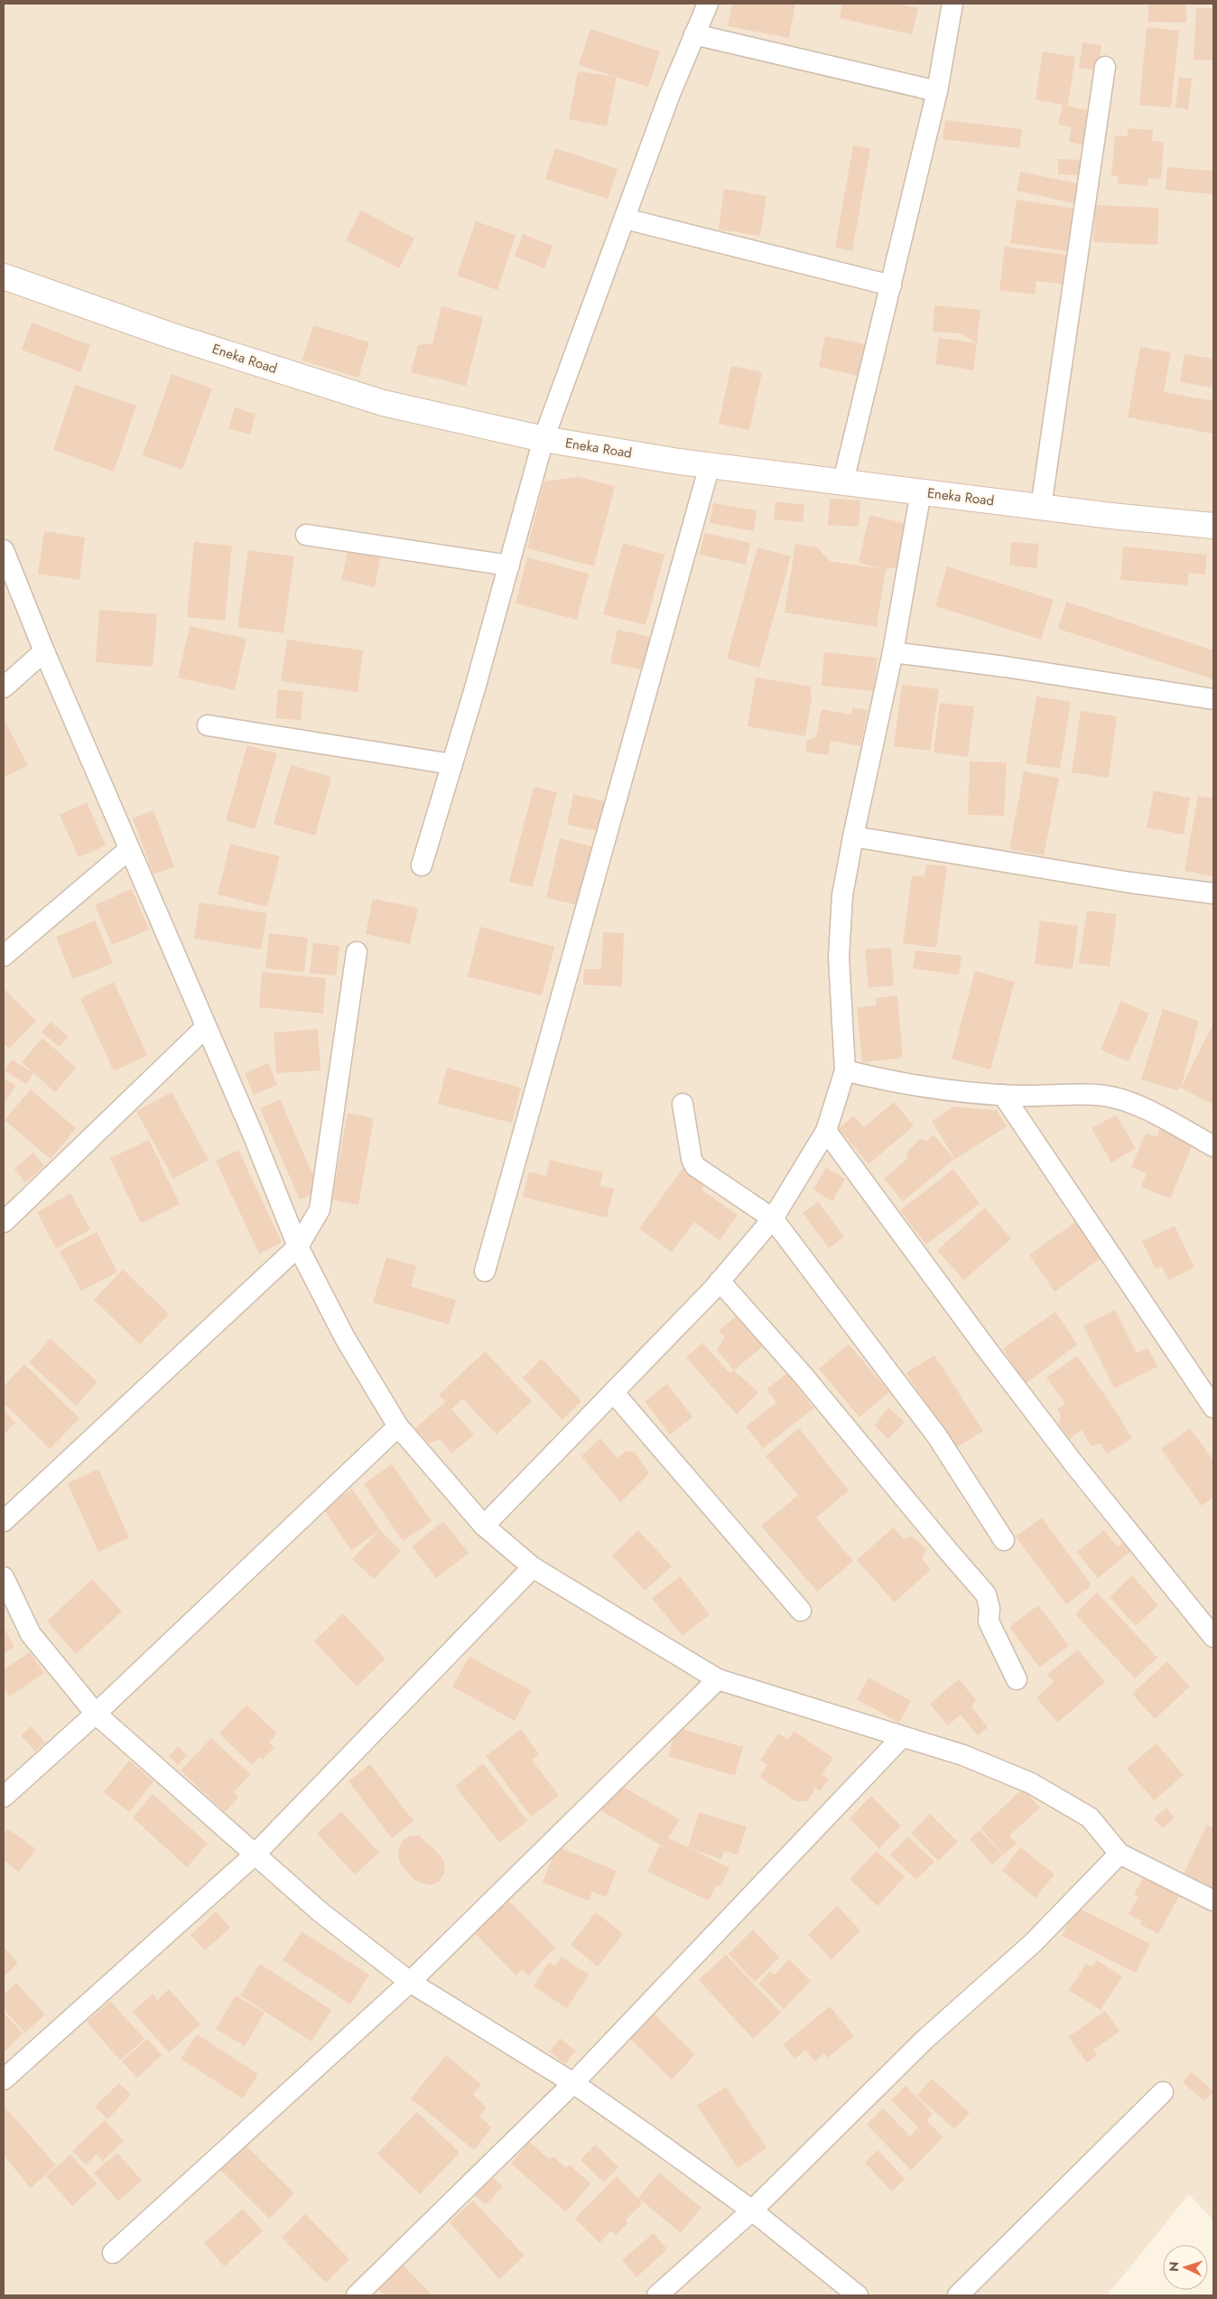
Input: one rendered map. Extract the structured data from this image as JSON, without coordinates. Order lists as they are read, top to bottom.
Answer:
{
  "streets": {
    "main road": ["Eneka Road"]
  },
  "north": "left"
}
